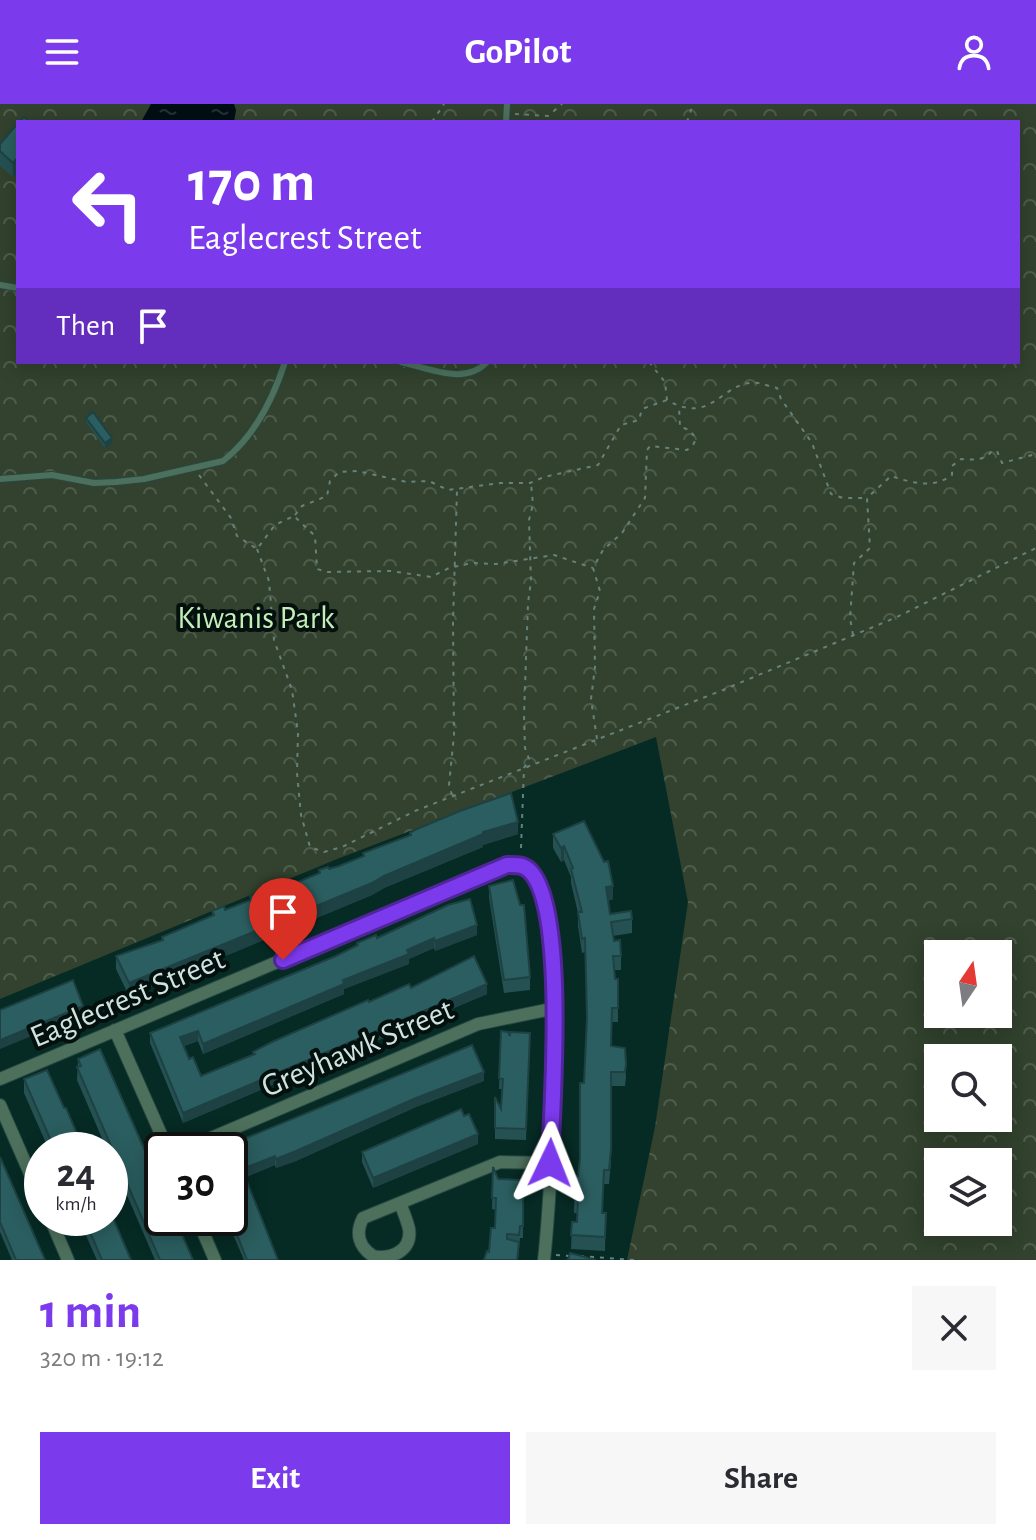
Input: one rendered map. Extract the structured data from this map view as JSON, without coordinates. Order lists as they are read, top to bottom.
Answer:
{
  "streets": {
    "street": ["Eaglecrest Street", "Greyhawk Street"]
  },
  "crossings": [
    ["Eaglecrest Street", "Greyhawk Street"]
  ],
  "parks": ["Kiwanis Park"],
  "north": "top",
  "page": {
    "header": "GoPilot",
    "turn": ["170 m", "Eaglecrest Street"],
    "then": "Then",
    "speed": "24 km/h",
    "limit": "30",
    "heading": ["1 min", "320 m · 19:12"],
    "buttons": ["Exit", "Share"]
  }
}
